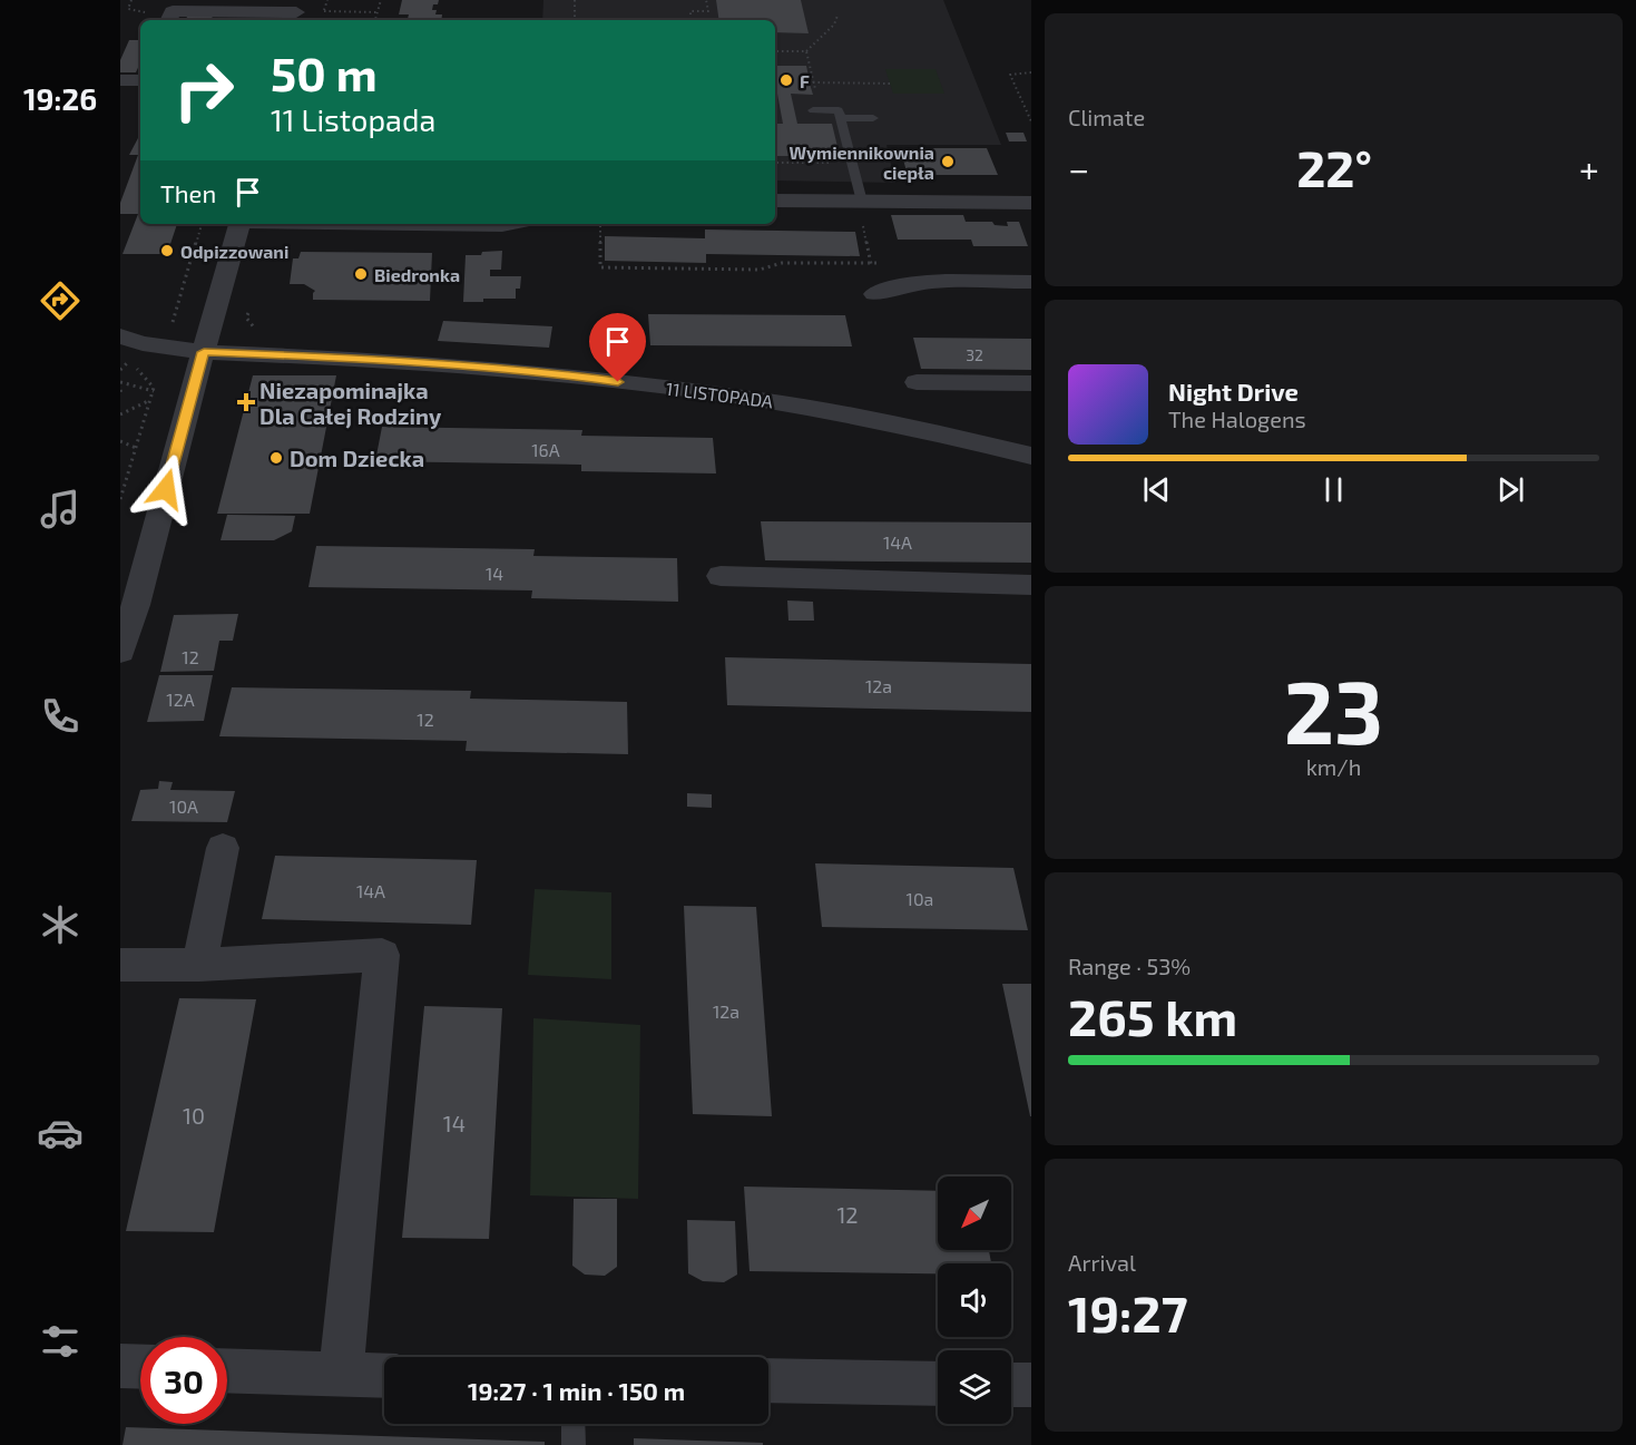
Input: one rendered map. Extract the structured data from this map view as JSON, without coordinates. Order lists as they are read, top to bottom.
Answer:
{
  "streets": {
    "street": ["11 LISTOPADA"]
  },
  "places": {
    "other": [
      "F",
      "Wymiennikownia ciepła",
      "Odpizzowani",
      "Biedronka",
      "Dom Dziecka"
    ],
    "health": ["Niezapominajka Dla Całej Rodziny"]
  },
  "house_numbers": [
    "32",
    "16A",
    "14A",
    "14",
    "12",
    "12a",
    "12A",
    "12",
    "10A",
    "14A",
    "10a",
    "12a",
    "10",
    "14",
    "12"
  ],
  "north": "bottom left",
  "page": {
    "tabs": "19:26",
    "tile": [
      "Climate",
      ["23", "km/h"],
      ["Range · 53%", "265 km"],
      ["Arrival", "19:27"]
    ],
    "turn": ["50 m", "11 Listopada"],
    "heat": ["−", "22°", "+"],
    "then": "Then",
    "song": ["Night Drive", "The Halogens"],
    "limit": "30",
    "trip": "19:27 · 1 min · 150 m"
  }
}
